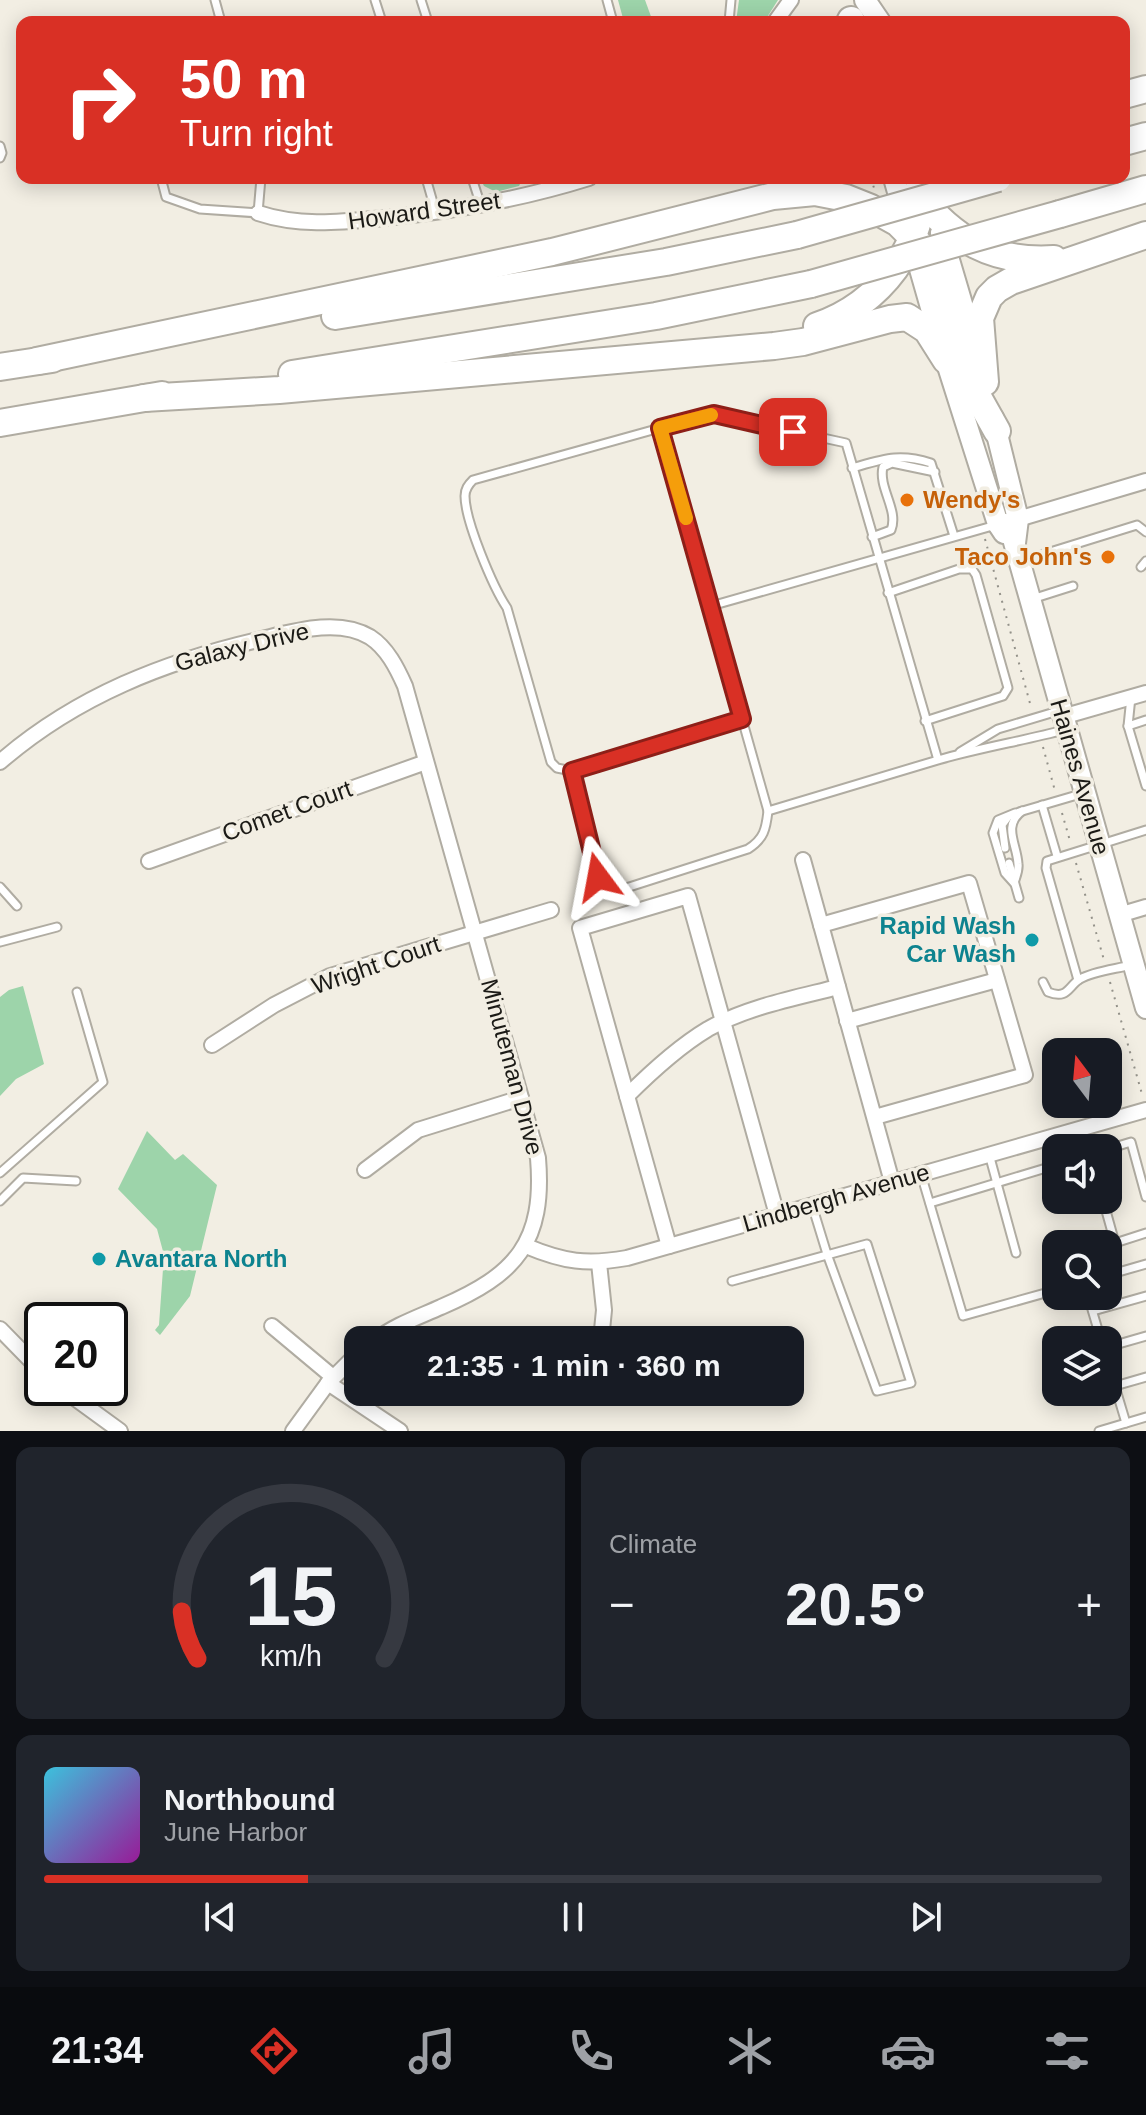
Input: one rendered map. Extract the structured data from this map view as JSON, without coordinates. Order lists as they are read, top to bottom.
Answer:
{
  "streets": {
    "main road": ["Haines Avenue"],
    "street": [
      "Howard Street",
      "Galaxy Drive",
      "Comet Court",
      "Wright Court",
      "Minuteman Drive",
      "Lindbergh Avenue"
    ]
  },
  "crossings": [
    ["Galaxy Drive", "Comet Court"],
    ["Galaxy Drive", "Minuteman Drive"],
    ["Comet Court", "Minuteman Drive"],
    ["Wright Court", "Minuteman Drive"],
    ["Minuteman Drive", "Lindbergh Avenue"]
  ],
  "places": [
    "Wendy's",
    "Taco John's",
    "Rapid Wash Car Wash",
    "Avantara North"
  ],
  "north": "top",
  "page": {
    "turn": ["50 m", "Turn right"],
    "limit": "20",
    "trip": "21:35 · 1 min · 360 m",
    "tile": "Climate",
    "heat": ["−", "20.5°", "+"],
    "song": ["Northbound", "June Harbor"],
    "tabs": "21:34",
    "gauge": ["15", "km/h"]
  }
}
